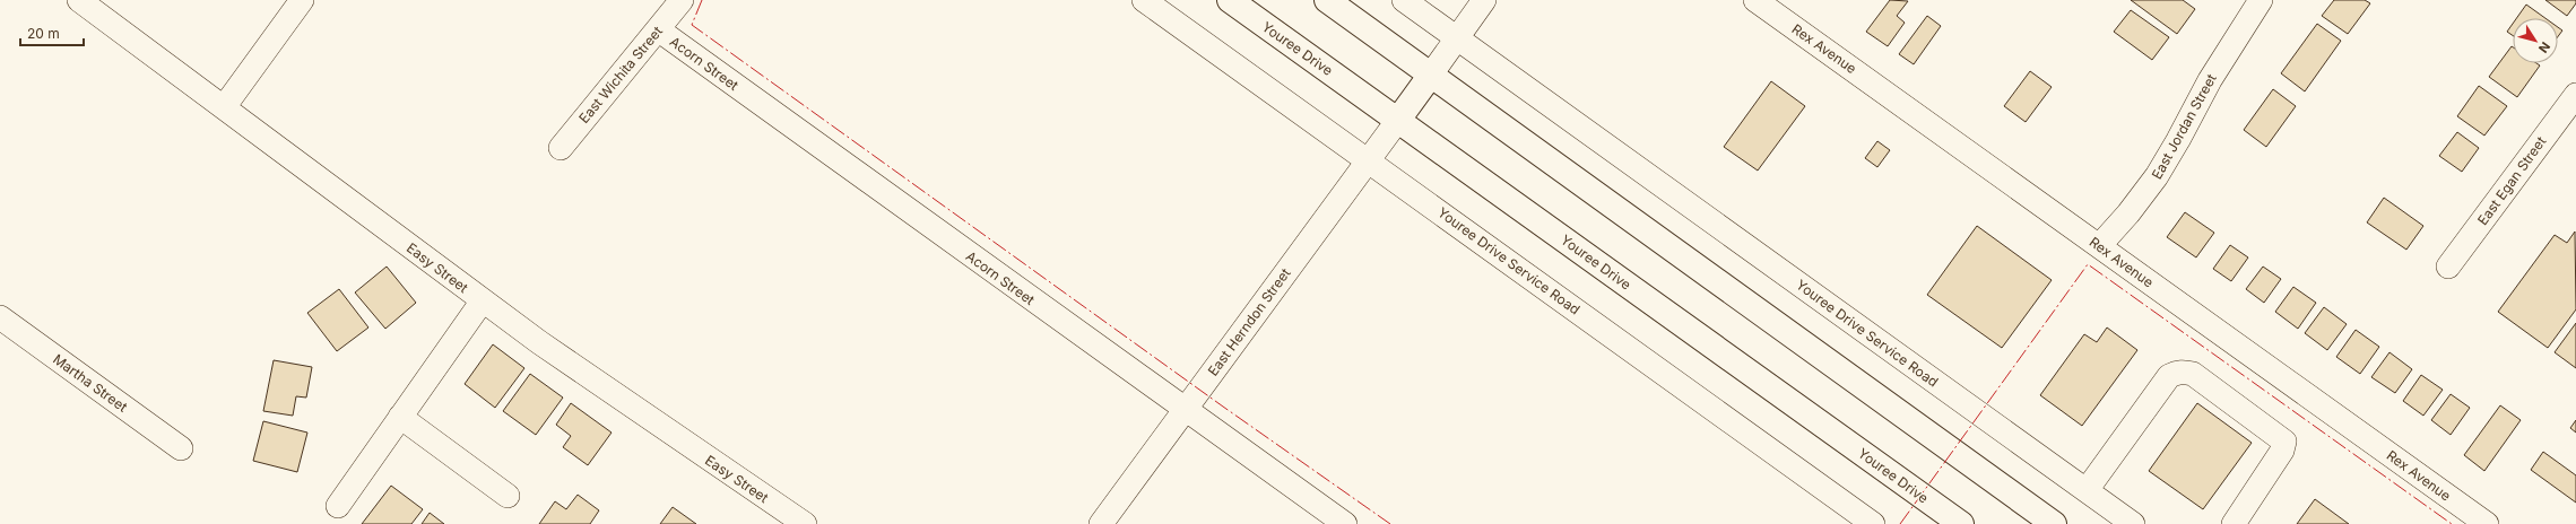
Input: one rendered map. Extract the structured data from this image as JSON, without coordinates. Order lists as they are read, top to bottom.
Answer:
{
  "streets": {
    "main road": ["Youree Drive"],
    "street": [
      "Rex Avenue",
      "Acorn Street",
      "East Wichita Street",
      "East Jordan Street",
      "East Egan Street",
      "Youree Drive Service Road",
      "Easy Street",
      "East Herndon Street",
      "Martha Street"
    ]
  },
  "crossings": [
    ["Youree Drive", "East Herndon Street"],
    ["Rex Avenue", "East Jordan Street"],
    ["Acorn Street", "East Wichita Street"],
    ["Acorn Street", "East Herndon Street"],
    ["Youree Drive Service Road", "East Herndon Street"]
  ],
  "scale_bar": "20 m",
  "north": "bottom right"
}
